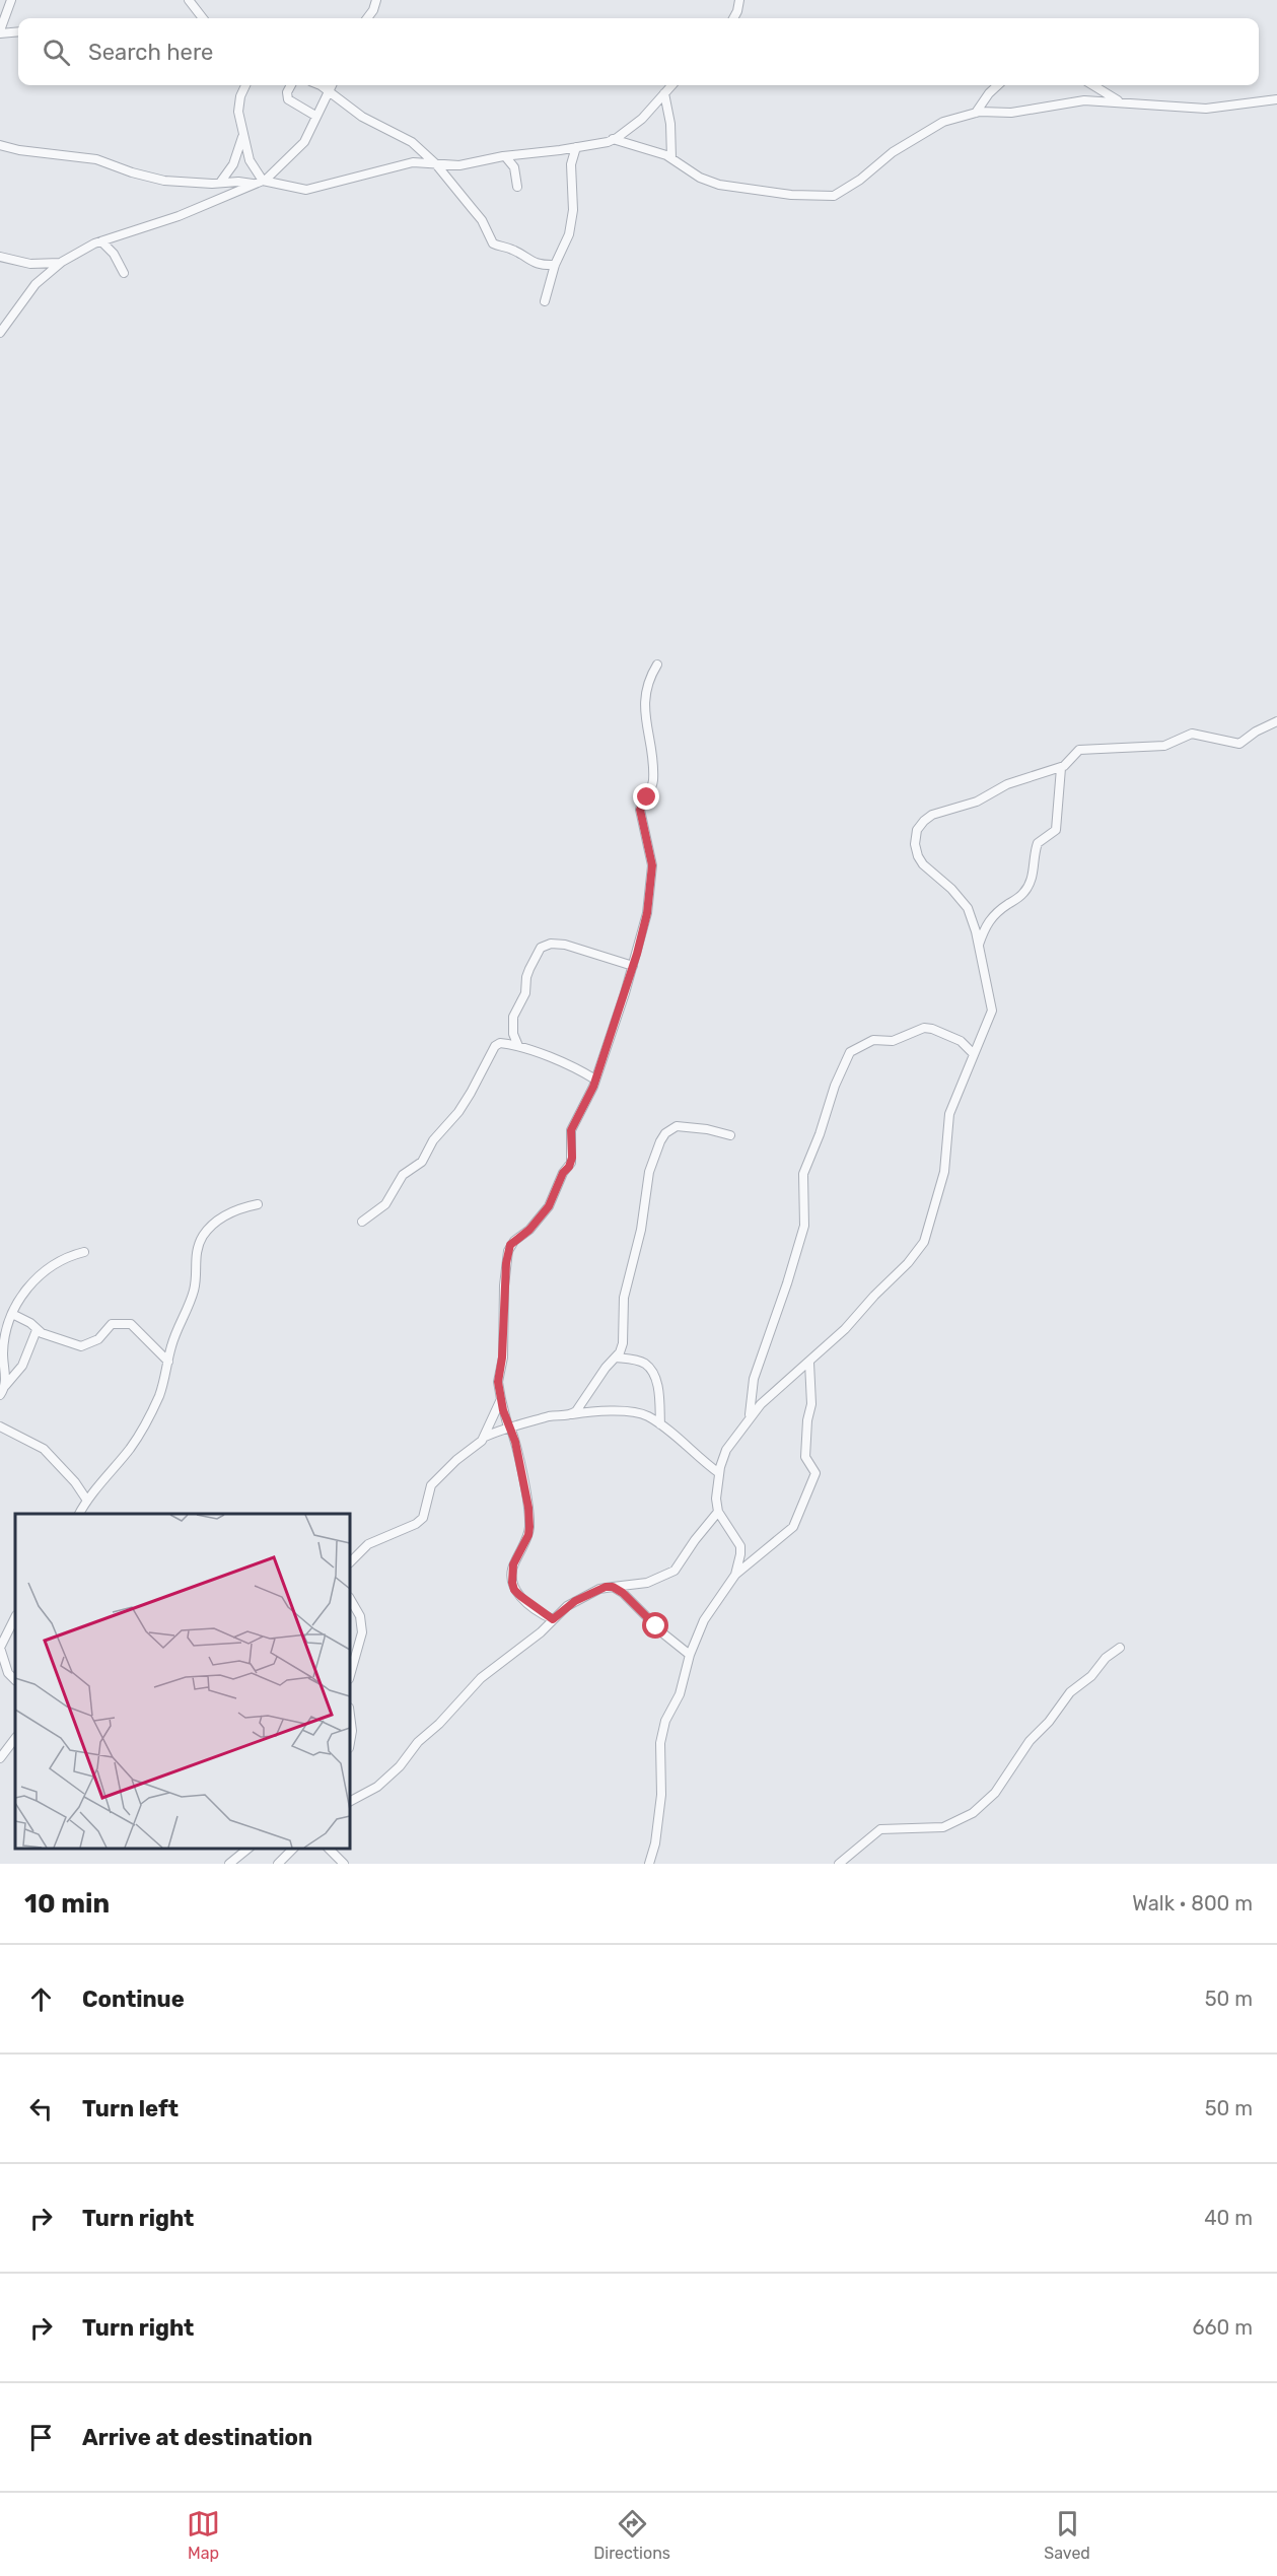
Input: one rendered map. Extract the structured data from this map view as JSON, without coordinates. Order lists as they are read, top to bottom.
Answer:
{
  "page": {
    "search": "Search here",
    "heading": ["10 min", "Walk · 800 m"],
    "list": [
      ["Continue", "50 m"],
      ["Turn left", "50 m"],
      ["Turn right", "40 m"],
      ["Turn right", "660 m"],
      "Arrive at destination"
    ],
    "nav": ["Map", "Directions", "Saved"]
  }
}
